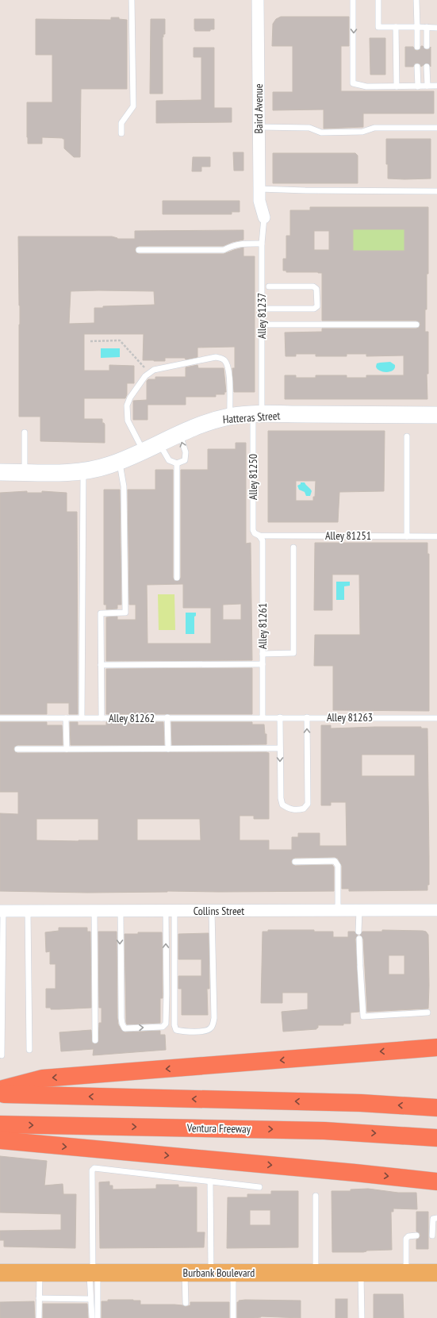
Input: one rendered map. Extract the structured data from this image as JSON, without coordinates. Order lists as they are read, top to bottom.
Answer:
{
  "streets": {
    "highway": ["Ventura Freeway"],
    "main road": ["Burbank Boulevard"],
    "street": ["Baird Avenue", "Hatteras Street", "Collins Street"],
    "lane": [
      "Alley 81237",
      "Alley 81250",
      "Alley 81251",
      "Alley 81261",
      "Alley 81263",
      "Alley 81262"
    ]
  },
  "crossings": [
    ["Baird Avenue", "Alley 81237"],
    ["Alley 81237", "Hatteras Street"],
    ["Alley 81237", "Alley 81250"],
    ["Hatteras Street", "Alley 81250"],
    ["Alley 81250", "Alley 81251"],
    ["Alley 81250", "Alley 81261"],
    ["Alley 81251", "Alley 81261"],
    ["Alley 81261", "Alley 81263"],
    ["Alley 81261", "Alley 81262"],
    ["Alley 81263", "Alley 81262"]
  ]
}
